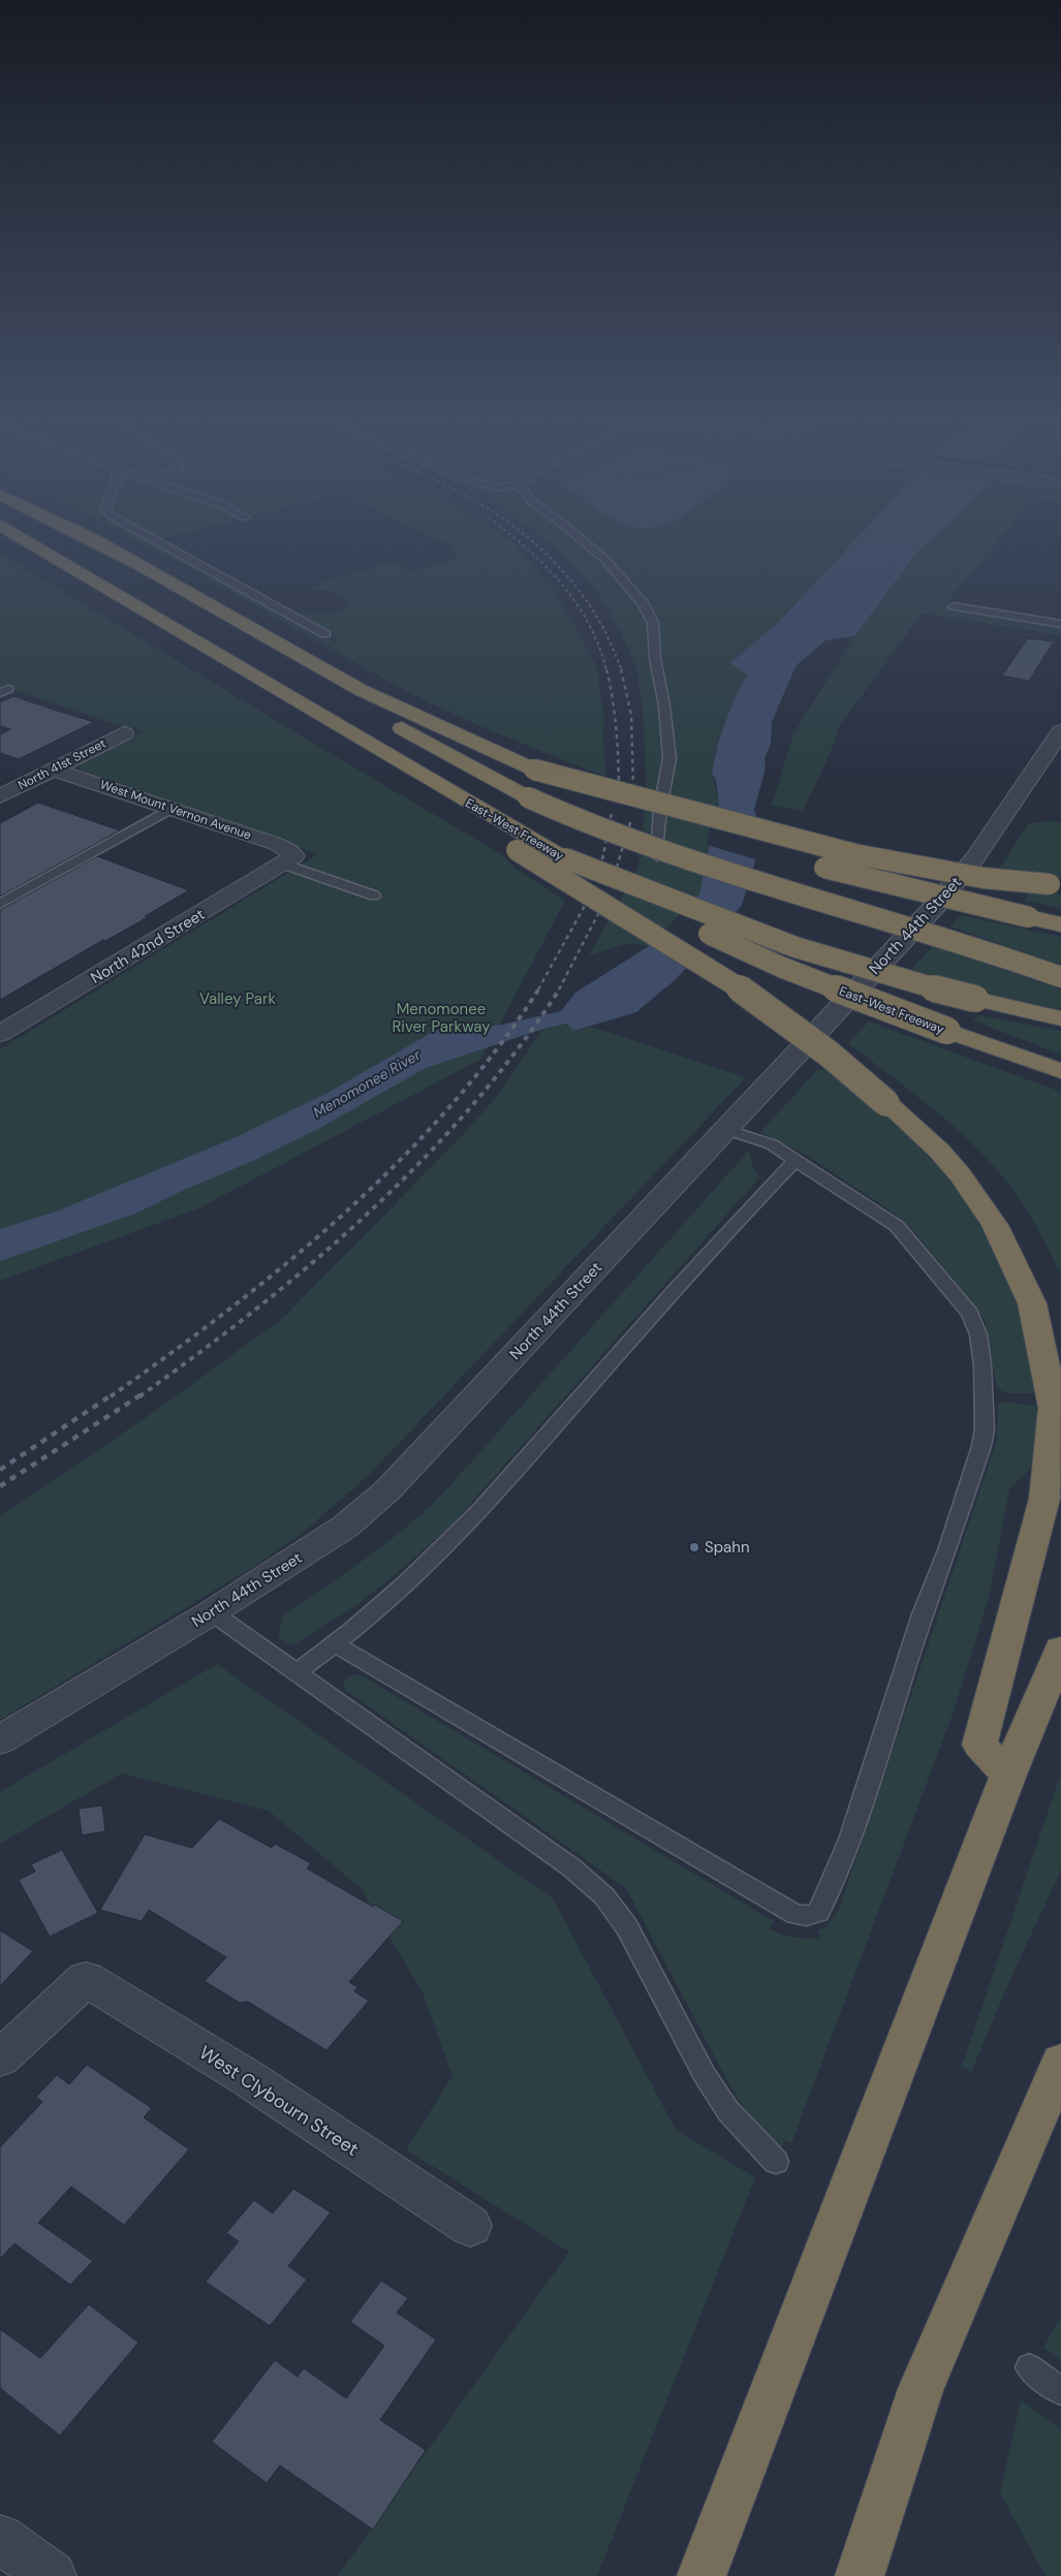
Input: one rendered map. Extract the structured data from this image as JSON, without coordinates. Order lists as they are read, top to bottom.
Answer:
{
  "streets": {
    "highway": ["East-West Freeway"],
    "street": [
      "North 41st Street",
      "West Mount Vernon Avenue",
      "North 44th Street",
      "North 42nd Street",
      "West Clybourn Street"
    ]
  },
  "crossings": [
    ["North 41st Street", "West Mount Vernon Avenue"],
    ["West Mount Vernon Avenue", "North 42nd Street"]
  ],
  "water": ["Menomonee River"],
  "parks": ["Valley Park", "Menomonee River Parkway"],
  "places": ["Spahn"]
}
